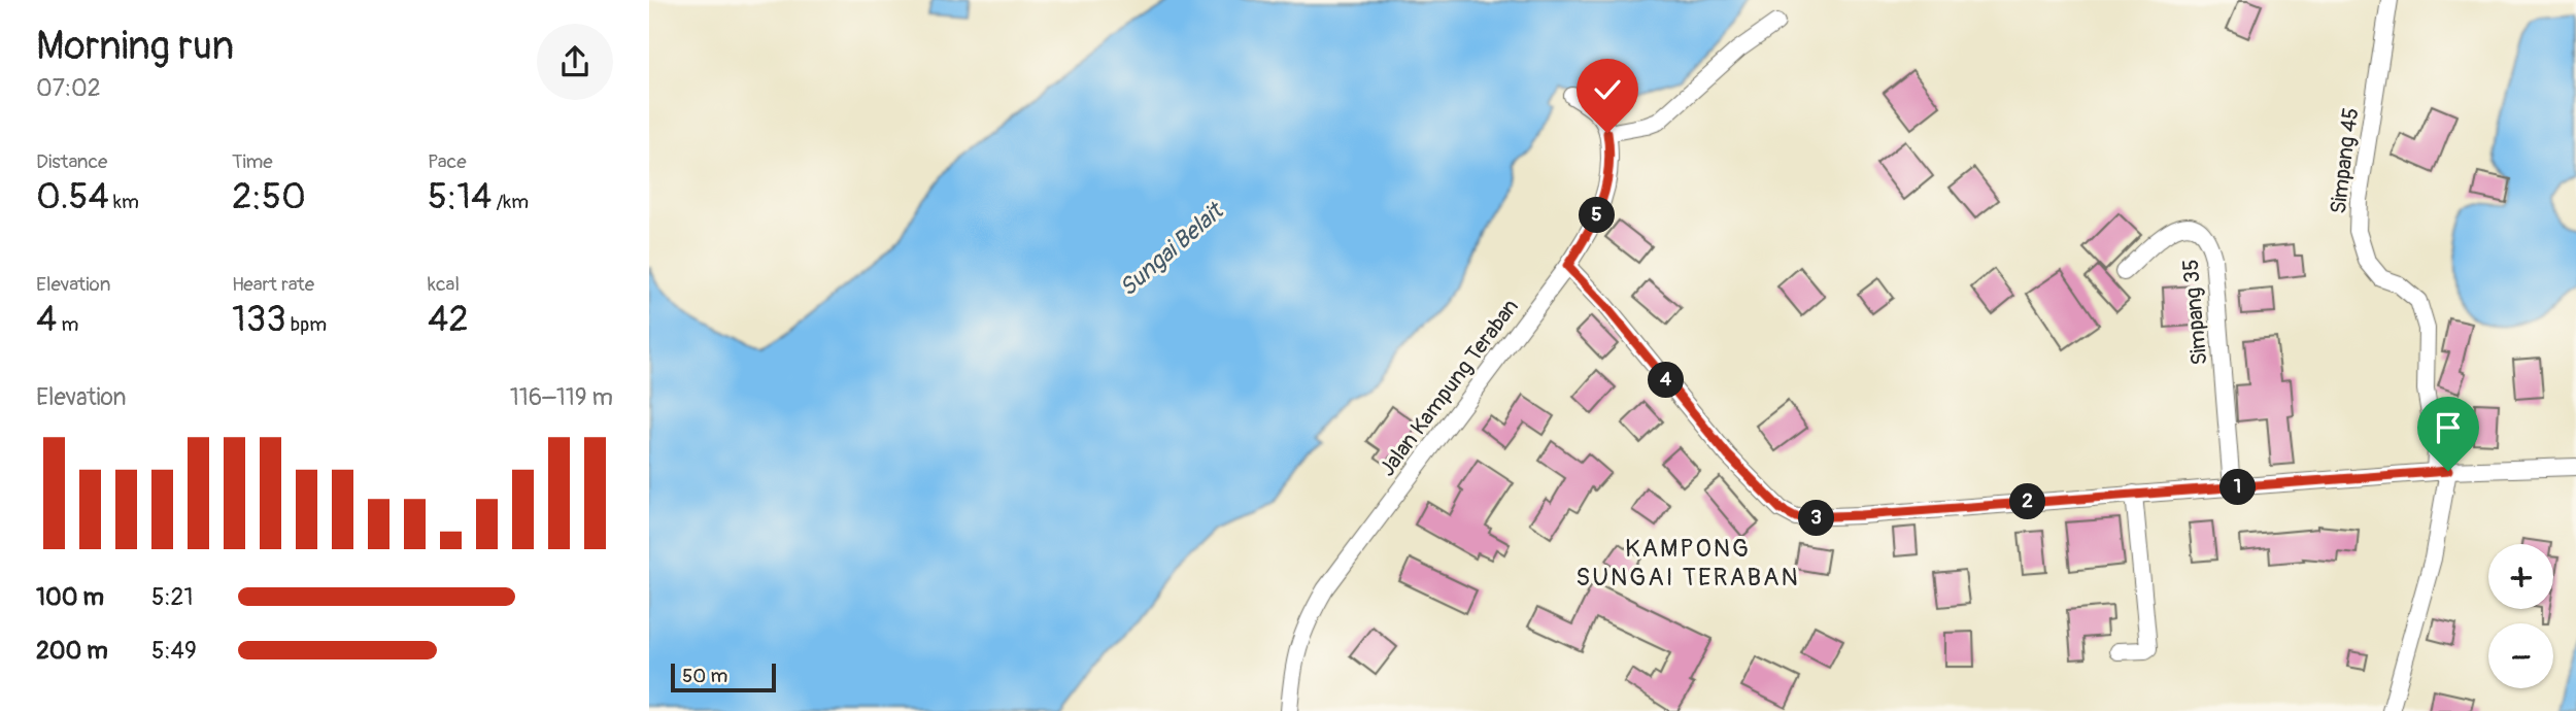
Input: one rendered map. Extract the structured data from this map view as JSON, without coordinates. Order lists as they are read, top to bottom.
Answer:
{
  "streets": {
    "street": ["Simpang 45", "Simpang 35", "Jalan Kampung Teraban"]
  },
  "districts": ["KAMPONG SUNGAI TERABAN"],
  "water": ["Sungai Belait"],
  "scale_bar": "50 m",
  "page": {
    "heading": ["Morning run", "07:02"],
    "stats": [
      ["Distance", "0.54 km"],
      ["Time", "2:50"],
      ["Pace", "5:14 /km"],
      ["Elevation", "4 m"],
      ["Heart rate", "133 bpm"],
      ["kcal", "42"]
    ],
    "pins": [
      "5",
      "4",
      "1",
      "2",
      "3"
    ],
    "chart": ["Elevation", "116–119 m"],
    "map_buttons": ["+", "−"],
    "list": [
      {
        "name": "100 m",
        "note": "5:21"
      },
      {
        "name": "200 m",
        "note": "5:49"
      }
    ],
    "scale": "50 m"
  }
}
